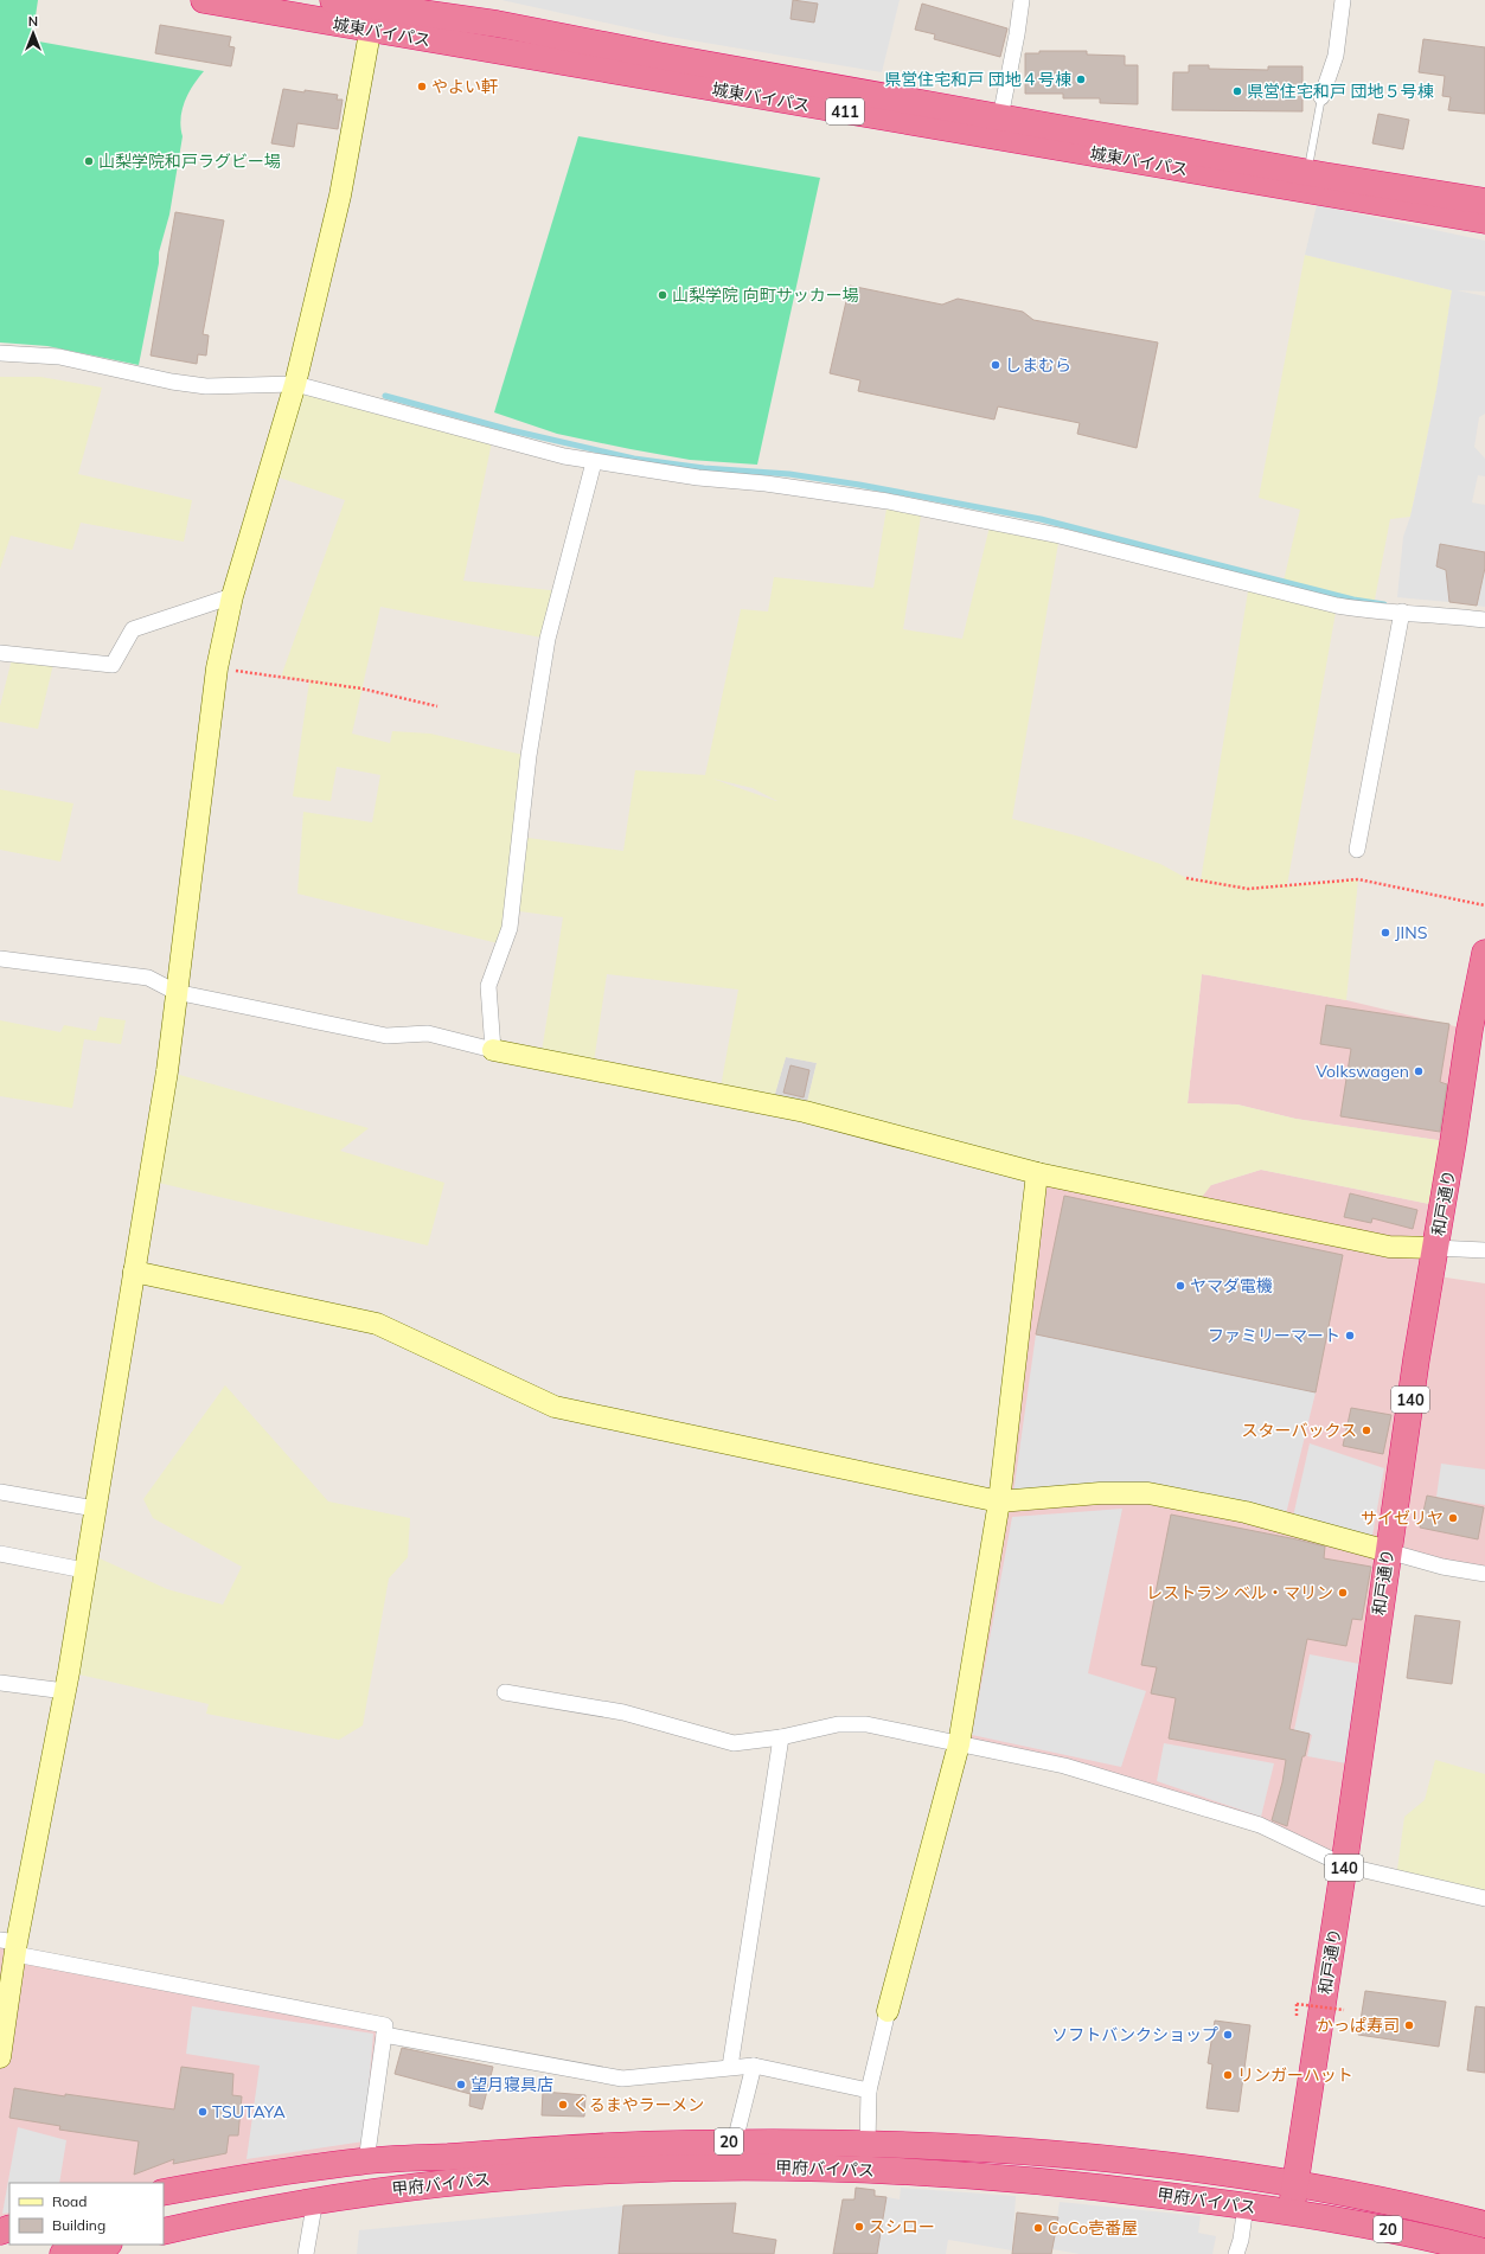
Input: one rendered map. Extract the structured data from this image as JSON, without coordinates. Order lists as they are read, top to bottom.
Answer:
{
  "streets": {
    "highway": [
      "城東バイパス",
      "411",
      "和戸通り",
      "140",
      "20",
      "甲府バイパス"
    ]
  },
  "crossings": [
    ["和戸通り", "甲府バイパス"]
  ],
  "places": [
    "県営住宅和戸 団地４号棟",
    "やよい軒",
    "県営住宅和戸 団地５号棟",
    "山梨学院和戸ラグビー場",
    "山梨学院 向町サッカー場",
    "しまむら",
    "JINS",
    "Volkswagen",
    "ヤマダ電機",
    "ファミリーマート",
    "スターバックス",
    "サイゼリヤ",
    "レストラン ベル・マリン",
    "かっぱ寿司",
    "ソフトバンクショップ",
    "リンガーハット",
    "望月寝具店",
    "くるまやラーメン",
    "TSUTAYA",
    "スシロー",
    "CoCo壱番屋"
  ],
  "legend": ["Road", "Building"],
  "north": "top"
}
